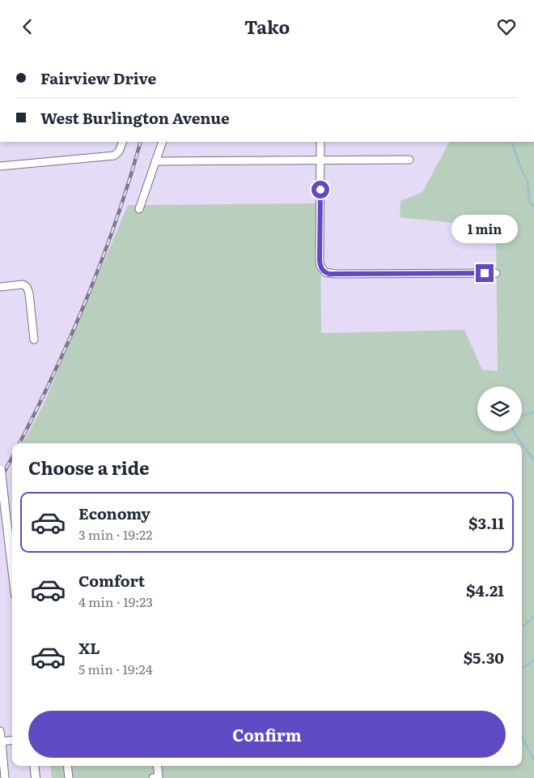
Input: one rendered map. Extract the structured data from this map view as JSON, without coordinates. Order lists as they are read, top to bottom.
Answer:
{
  "page": {
    "header": "Tako",
    "banner": ["Fairview Drive", "West Burlington Avenue"],
    "bubble": "1 min",
    "heading": "Choose a ride",
    "list": [
      {
        "name": "Economy",
        "note": "3 min · 19:22",
        "value": "$3.11"
      },
      {
        "name": "Comfort",
        "note": "4 min · 19:23",
        "value": "$4.21"
      },
      {
        "name": "XL",
        "note": "5 min · 19:24",
        "value": "$5.30"
      }
    ],
    "buttons": "Confirm"
  }
}
